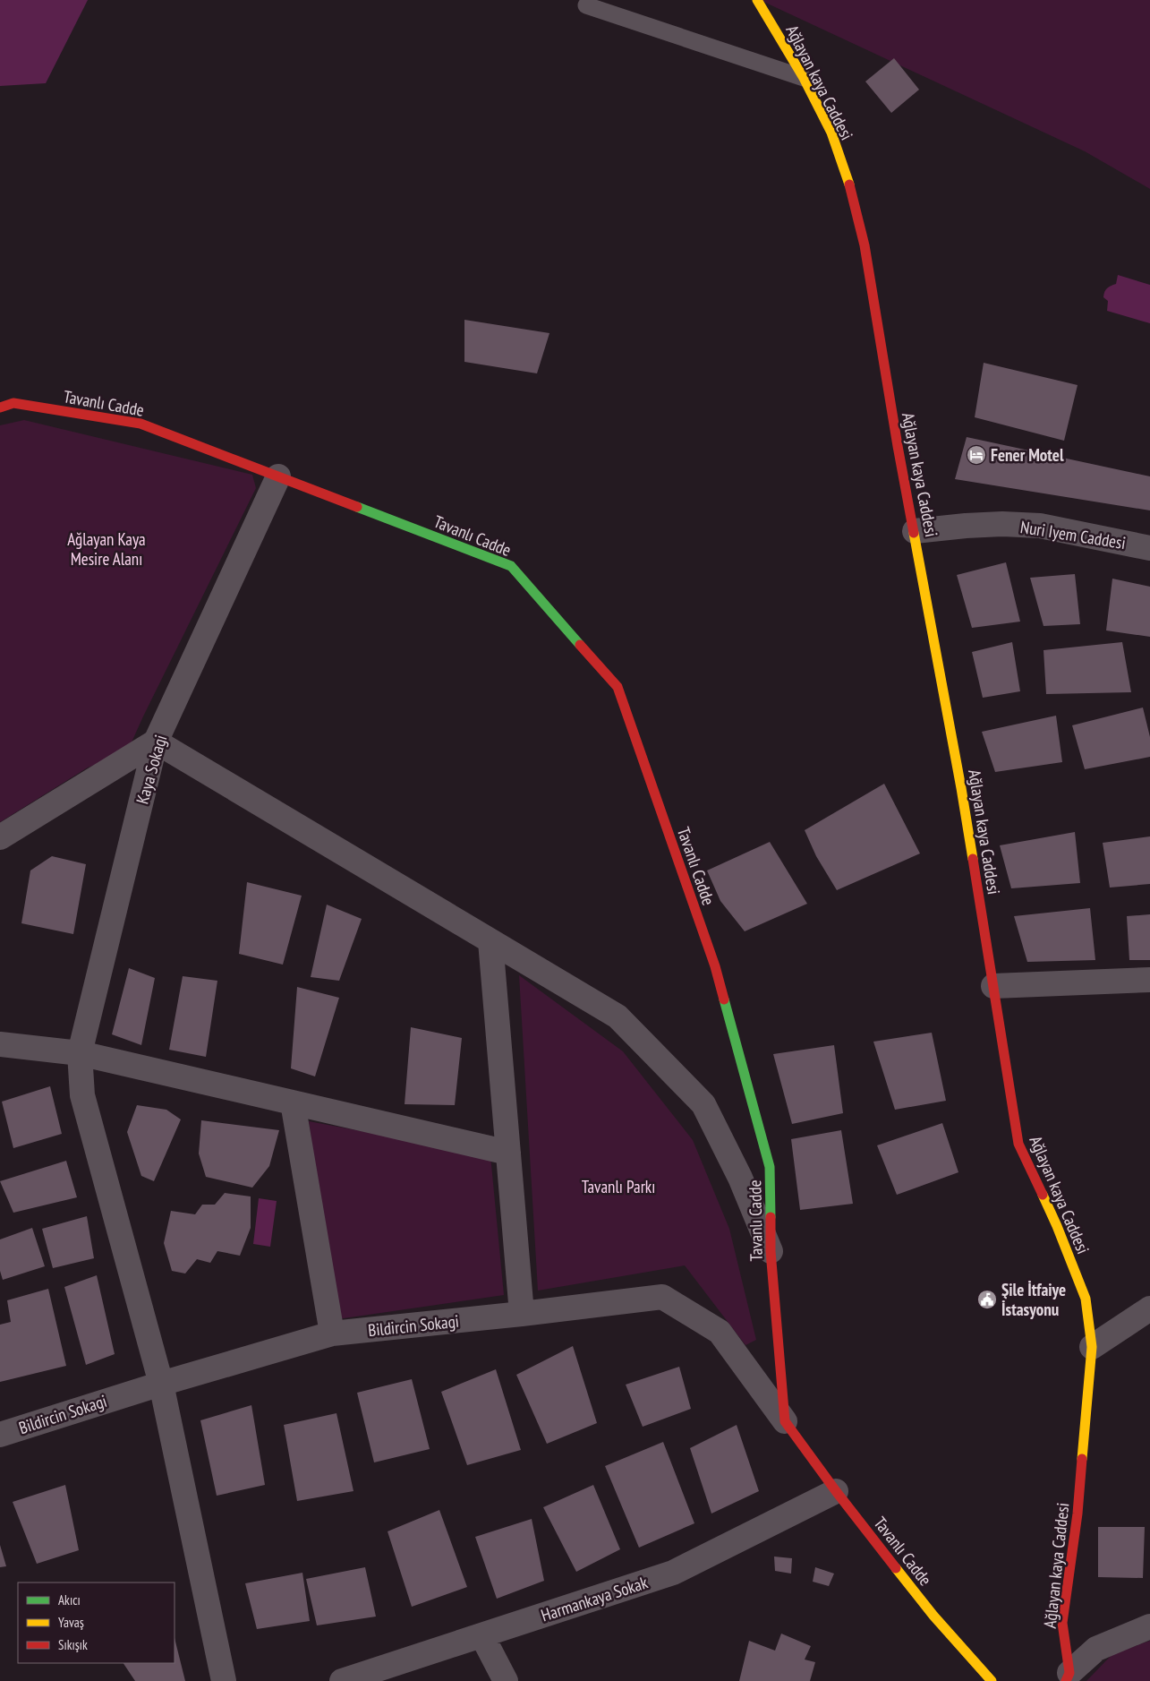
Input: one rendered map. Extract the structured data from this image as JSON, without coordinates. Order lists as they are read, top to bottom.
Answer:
{
  "streets": {
    "street": [
      "Ağlayan kaya Caddesi",
      "Tavanlı Cadde",
      "Nuri Iyem Caddesi",
      "Kaya Sokagi",
      "Bildircin Sokagi",
      "Harmankaya Sokak"
    ]
  },
  "crossings": [
    ["Ağlayan kaya Caddesi", "Nuri Iyem Caddesi"],
    ["Tavanlı Cadde", "Kaya Sokagi"],
    ["Tavanlı Cadde", "Bildircin Sokagi"],
    ["Tavanlı Cadde", "Harmankaya Sokak"],
    ["Kaya Sokagi", "Bildircin Sokagi"]
  ],
  "parks": ["Ağlayan Kaya Mesire Alanı", "Tavanlı Parkı"],
  "places": {
    "hotel": ["Fener Motel"],
    "public building": ["Şile İtfaiye İstasyonu"]
  },
  "legend": ["Akıcı", "Yavaş", "Sıkışık"]
}
